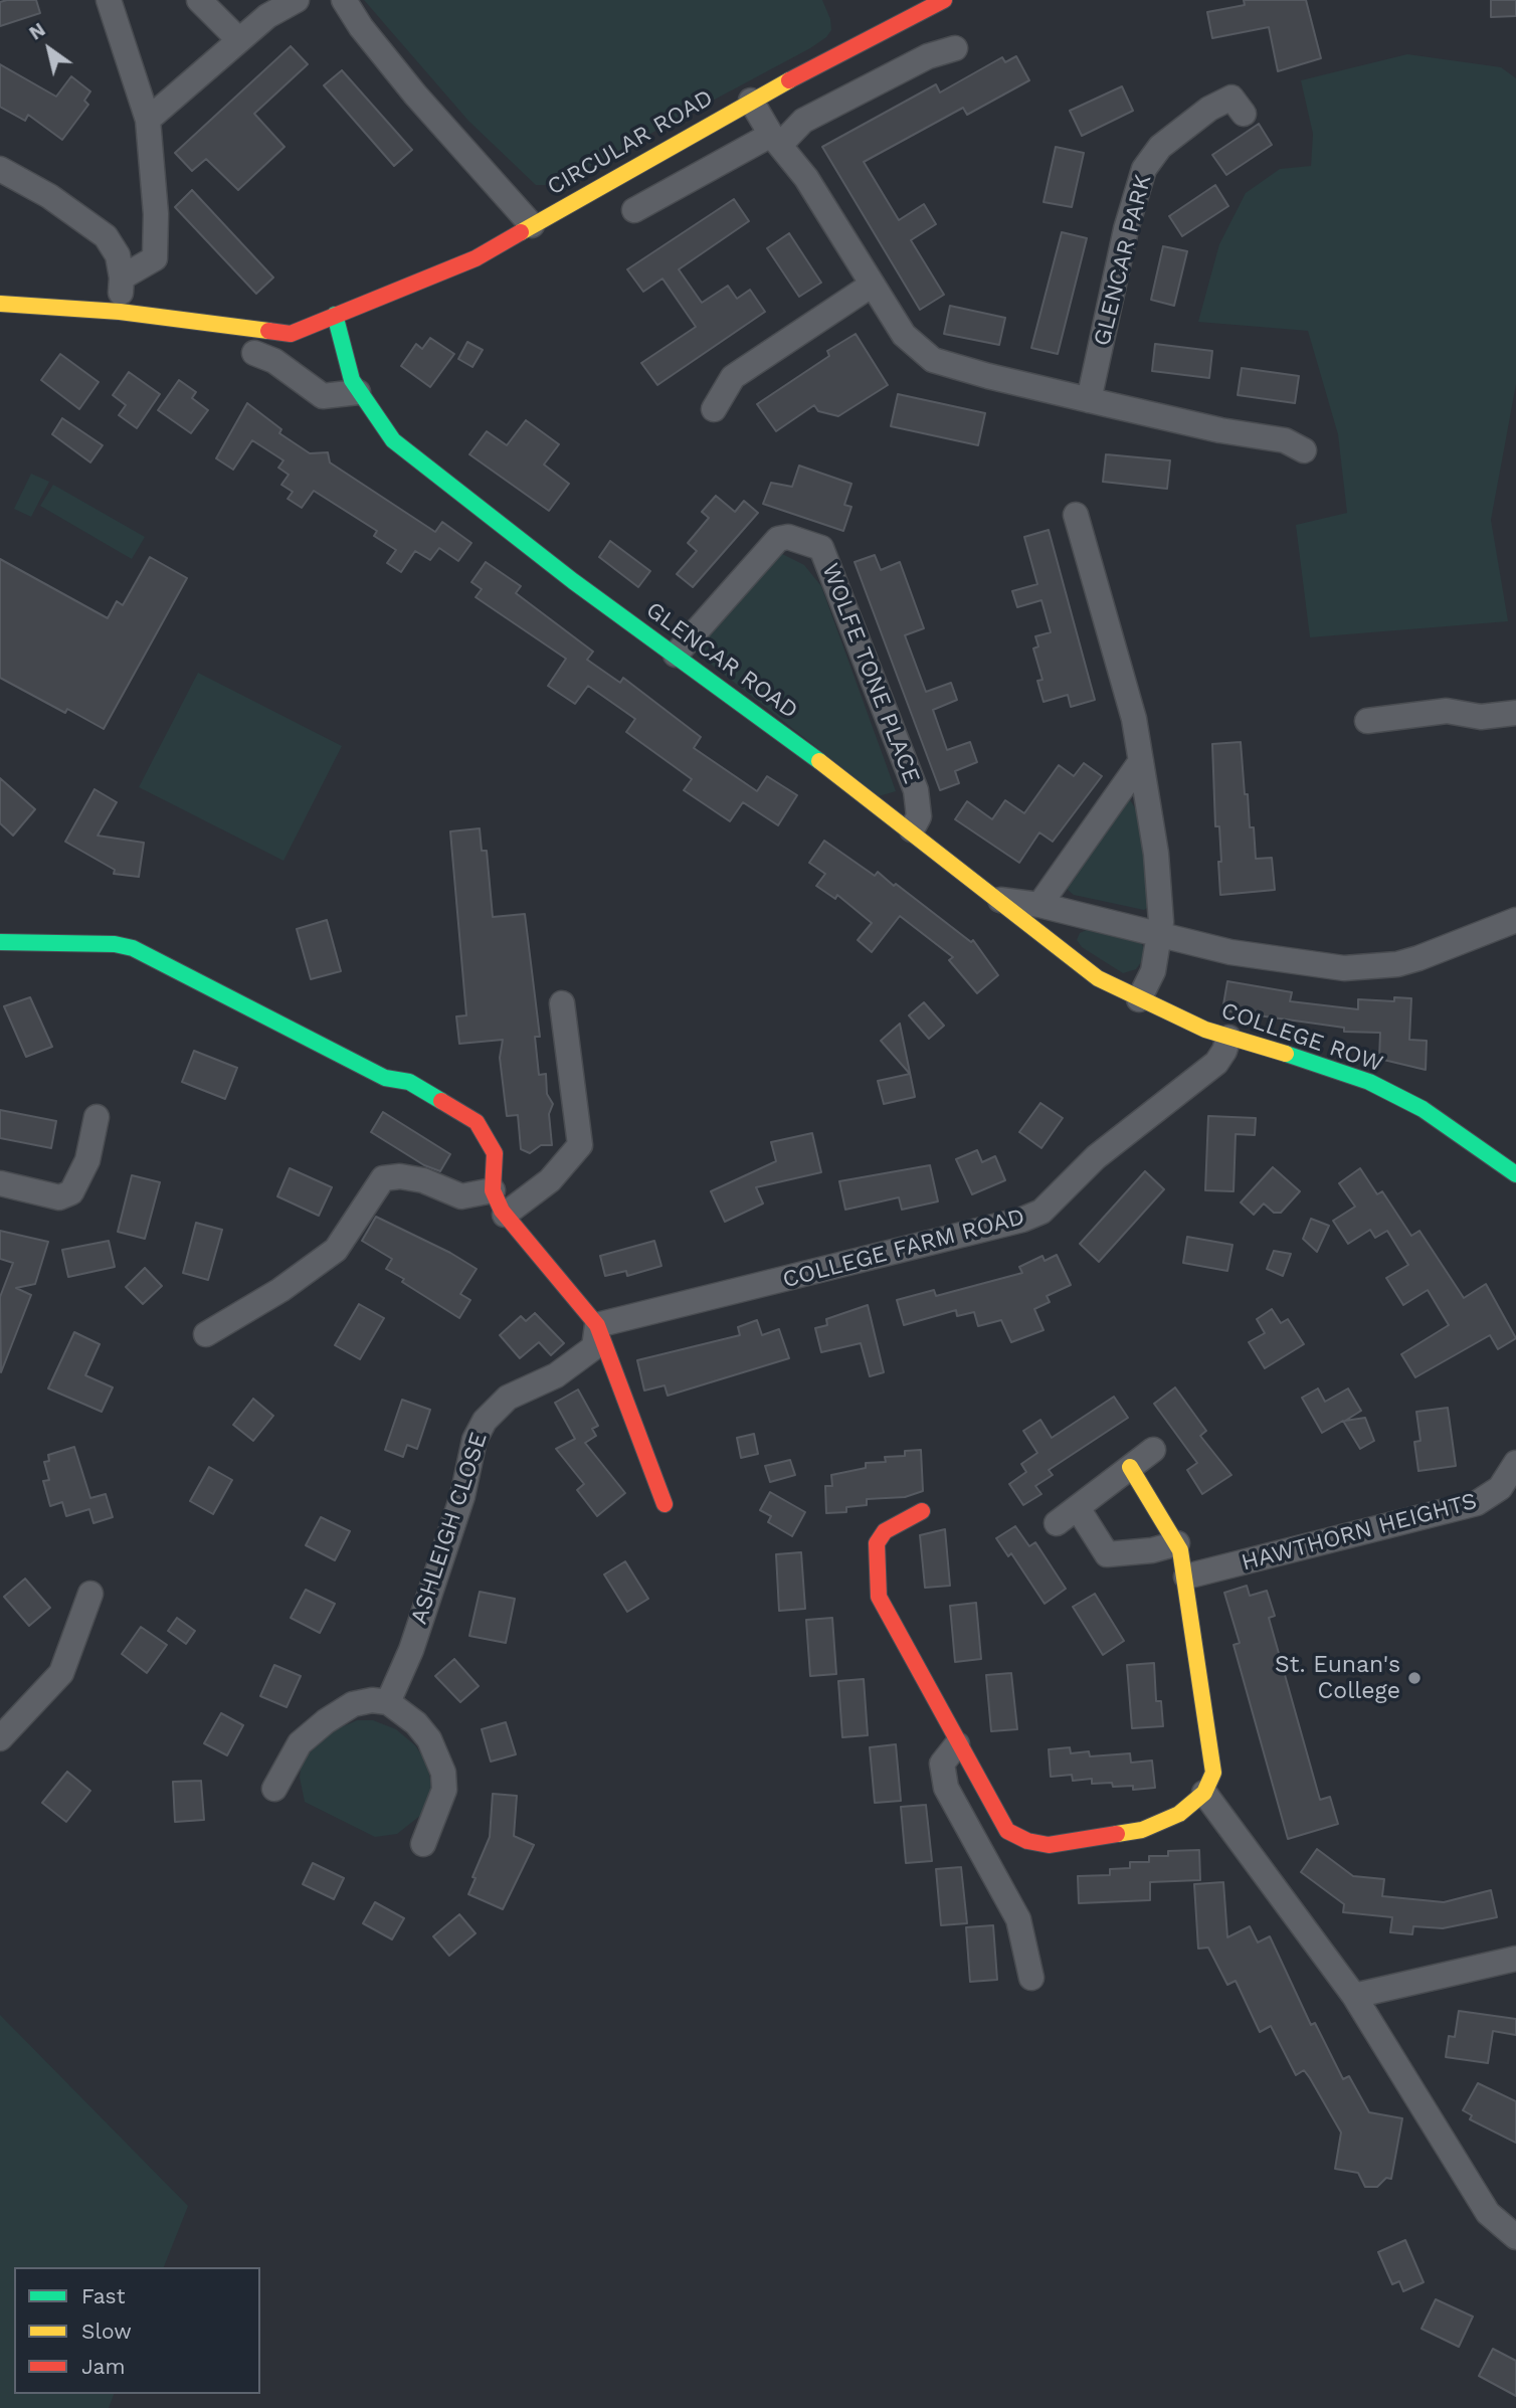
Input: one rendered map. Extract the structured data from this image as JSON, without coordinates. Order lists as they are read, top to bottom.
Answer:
{
  "streets": {
    "street": [
      "CIRCULAR ROAD",
      "GLENCAR PARK",
      "GLENCAR ROAD",
      "WOLFE TONE PLACE",
      "COLLEGE ROW",
      "COLLEGE FARM ROAD",
      "ASHLEIGH CLOSE",
      "HAWTHORN HEIGHTS"
    ]
  },
  "crossings": [
    ["CIRCULAR ROAD", "GLENCAR ROAD"],
    ["GLENCAR ROAD", "WOLFE TONE PLACE"],
    ["GLENCAR ROAD", "COLLEGE ROW"],
    ["COLLEGE ROW", "COLLEGE FARM ROAD"],
    ["COLLEGE FARM ROAD", "ASHLEIGH CLOSE"]
  ],
  "places": ["St. Eunan's College"],
  "legend": ["Fast", "Slow", "Jam"],
  "north": "top left"
}
